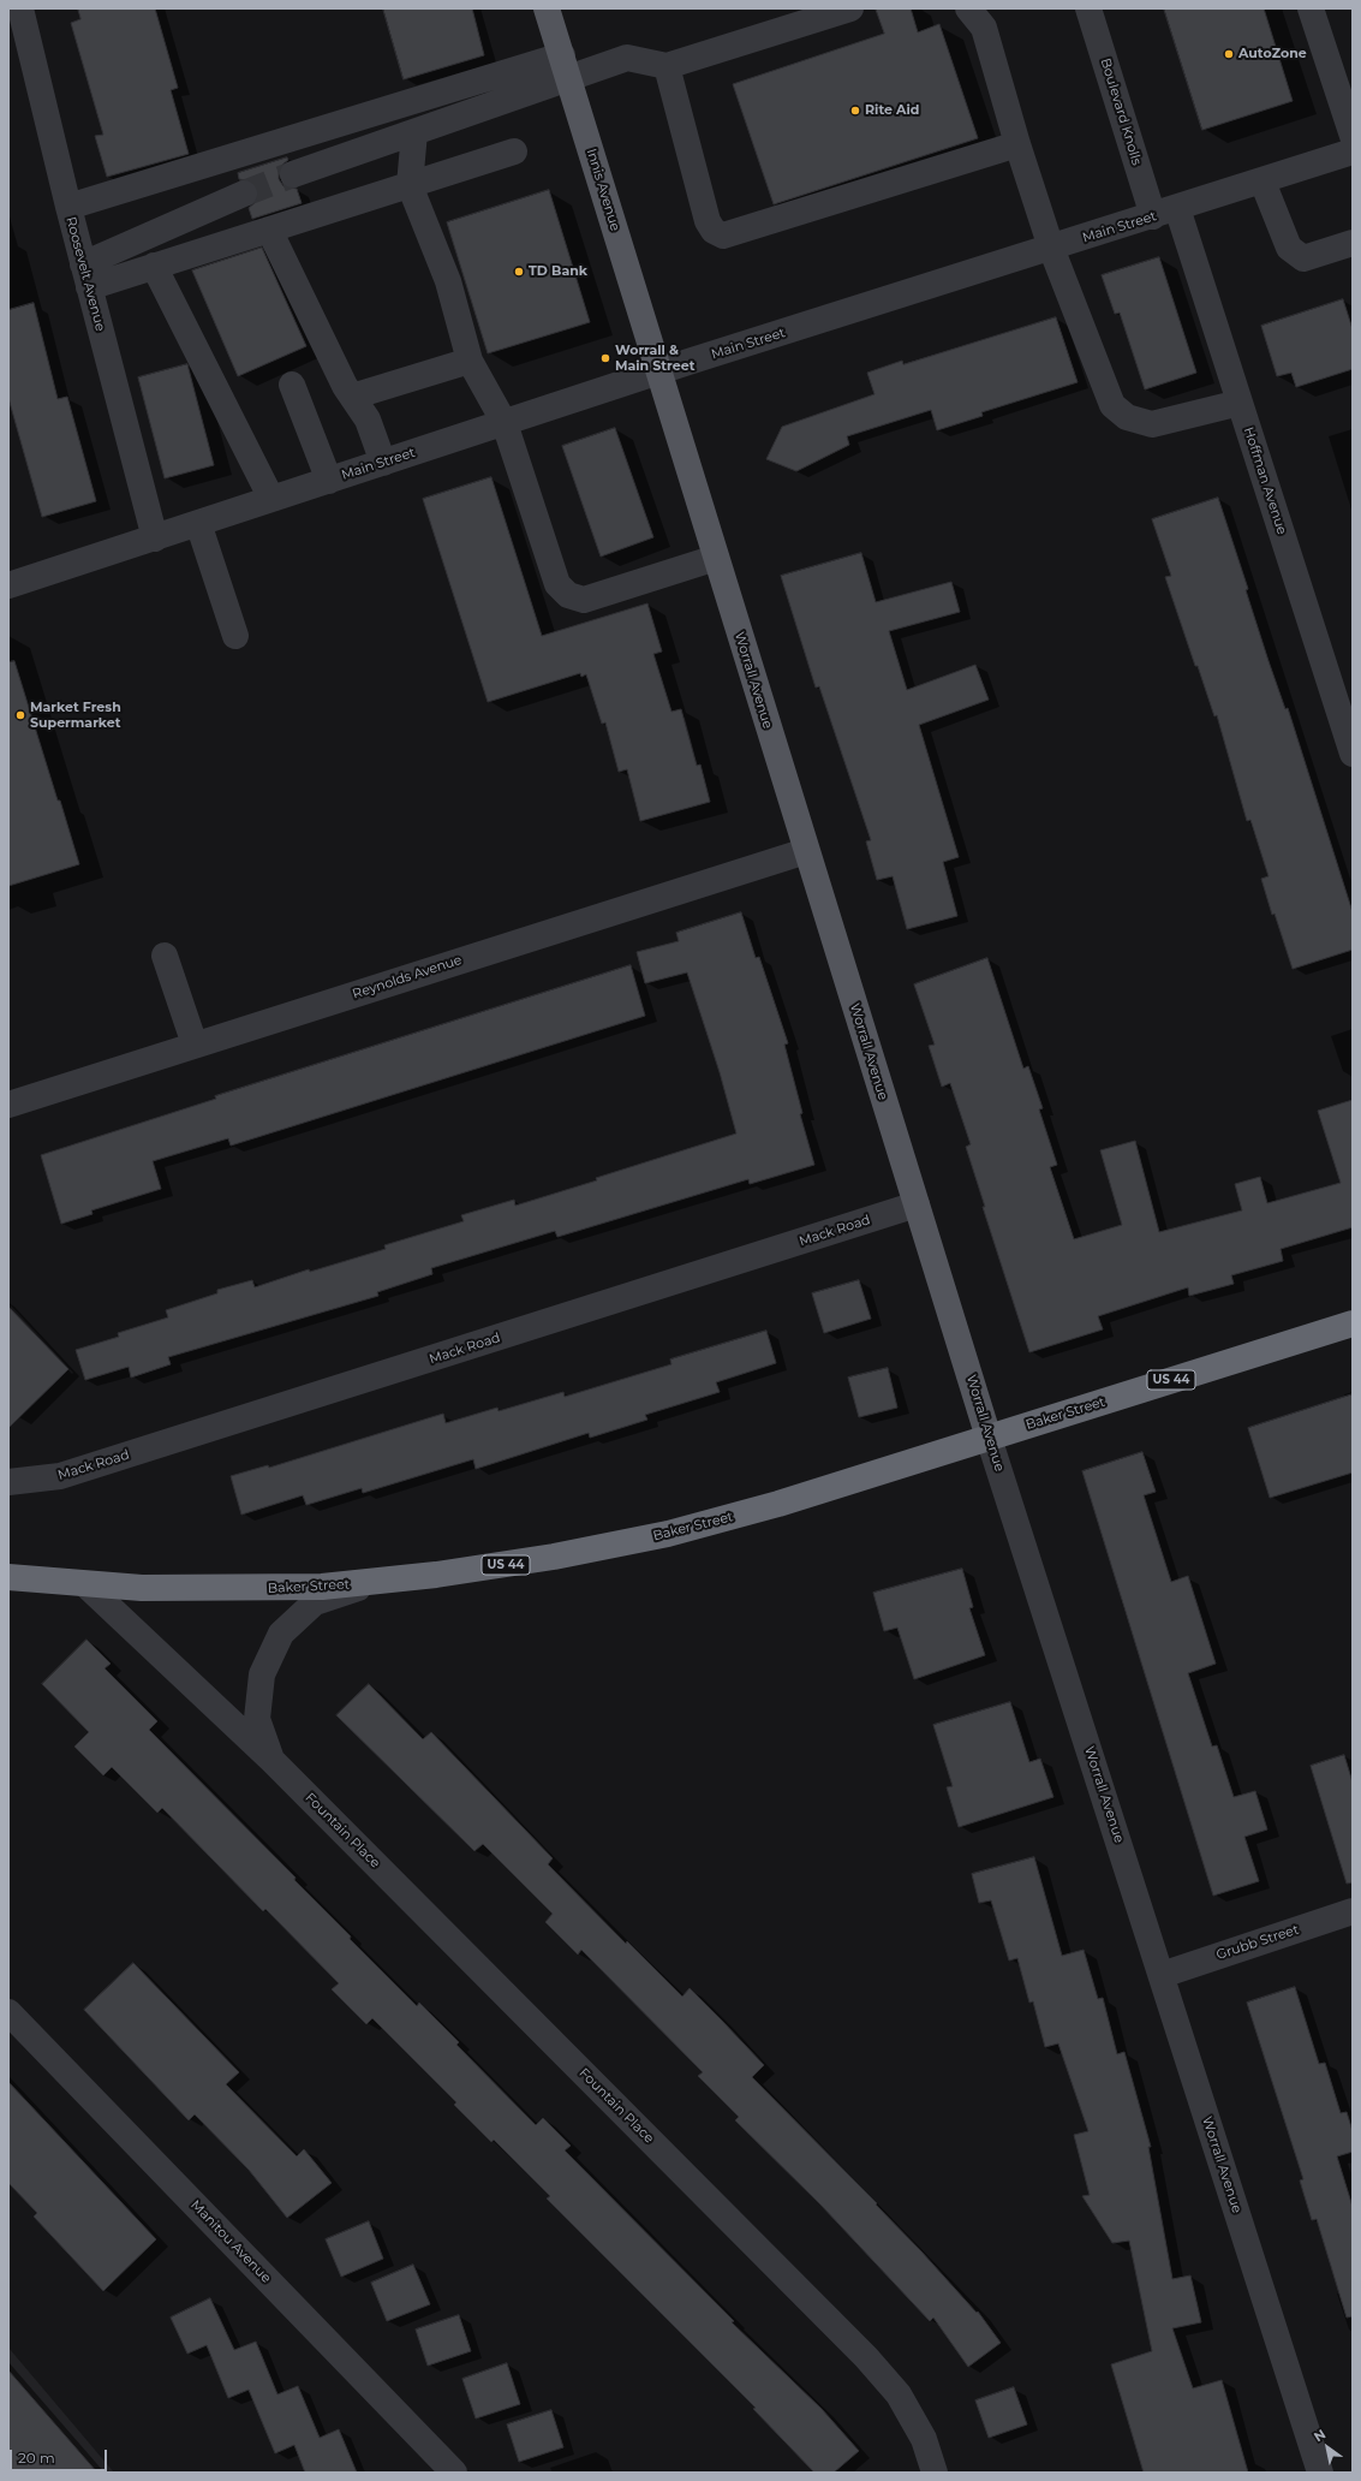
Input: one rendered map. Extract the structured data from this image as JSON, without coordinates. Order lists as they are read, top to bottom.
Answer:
{
  "streets": {
    "highway": ["US 44", "Baker Street"],
    "main road": ["Innis Avenue", "Worrall Avenue"],
    "street": [
      "Boulevard Knolls",
      "Main Street",
      "Roosevelt Avenue",
      "Hoffman Avenue",
      "Reynolds Avenue",
      "Mack Road",
      "Fountain Place",
      "Grubb Street",
      "Manitou Avenue"
    ]
  },
  "crossings": [
    ["Boulevard Knolls", "Main Street"],
    ["Boulevard Knolls", "Hoffman Avenue"],
    ["Innis Avenue", "Main Street"],
    ["Innis Avenue", "Worrall Avenue"],
    ["Main Street", "Roosevelt Avenue"],
    ["Main Street", "Hoffman Avenue"],
    ["Main Street", "Worrall Avenue"],
    ["Worrall Avenue", "Reynolds Avenue"],
    ["Worrall Avenue", "Mack Road"],
    ["Worrall Avenue", "Baker Street"],
    ["Worrall Avenue", "Grubb Street"],
    ["Baker Street", "Fountain Place"]
  ],
  "places": [
    "AutoZone",
    "Rite Aid",
    "TD Bank",
    "Worrall & Main Street",
    "Market Fresh Supermarket"
  ],
  "scale_bar": "20 m",
  "north": "top left"
}
